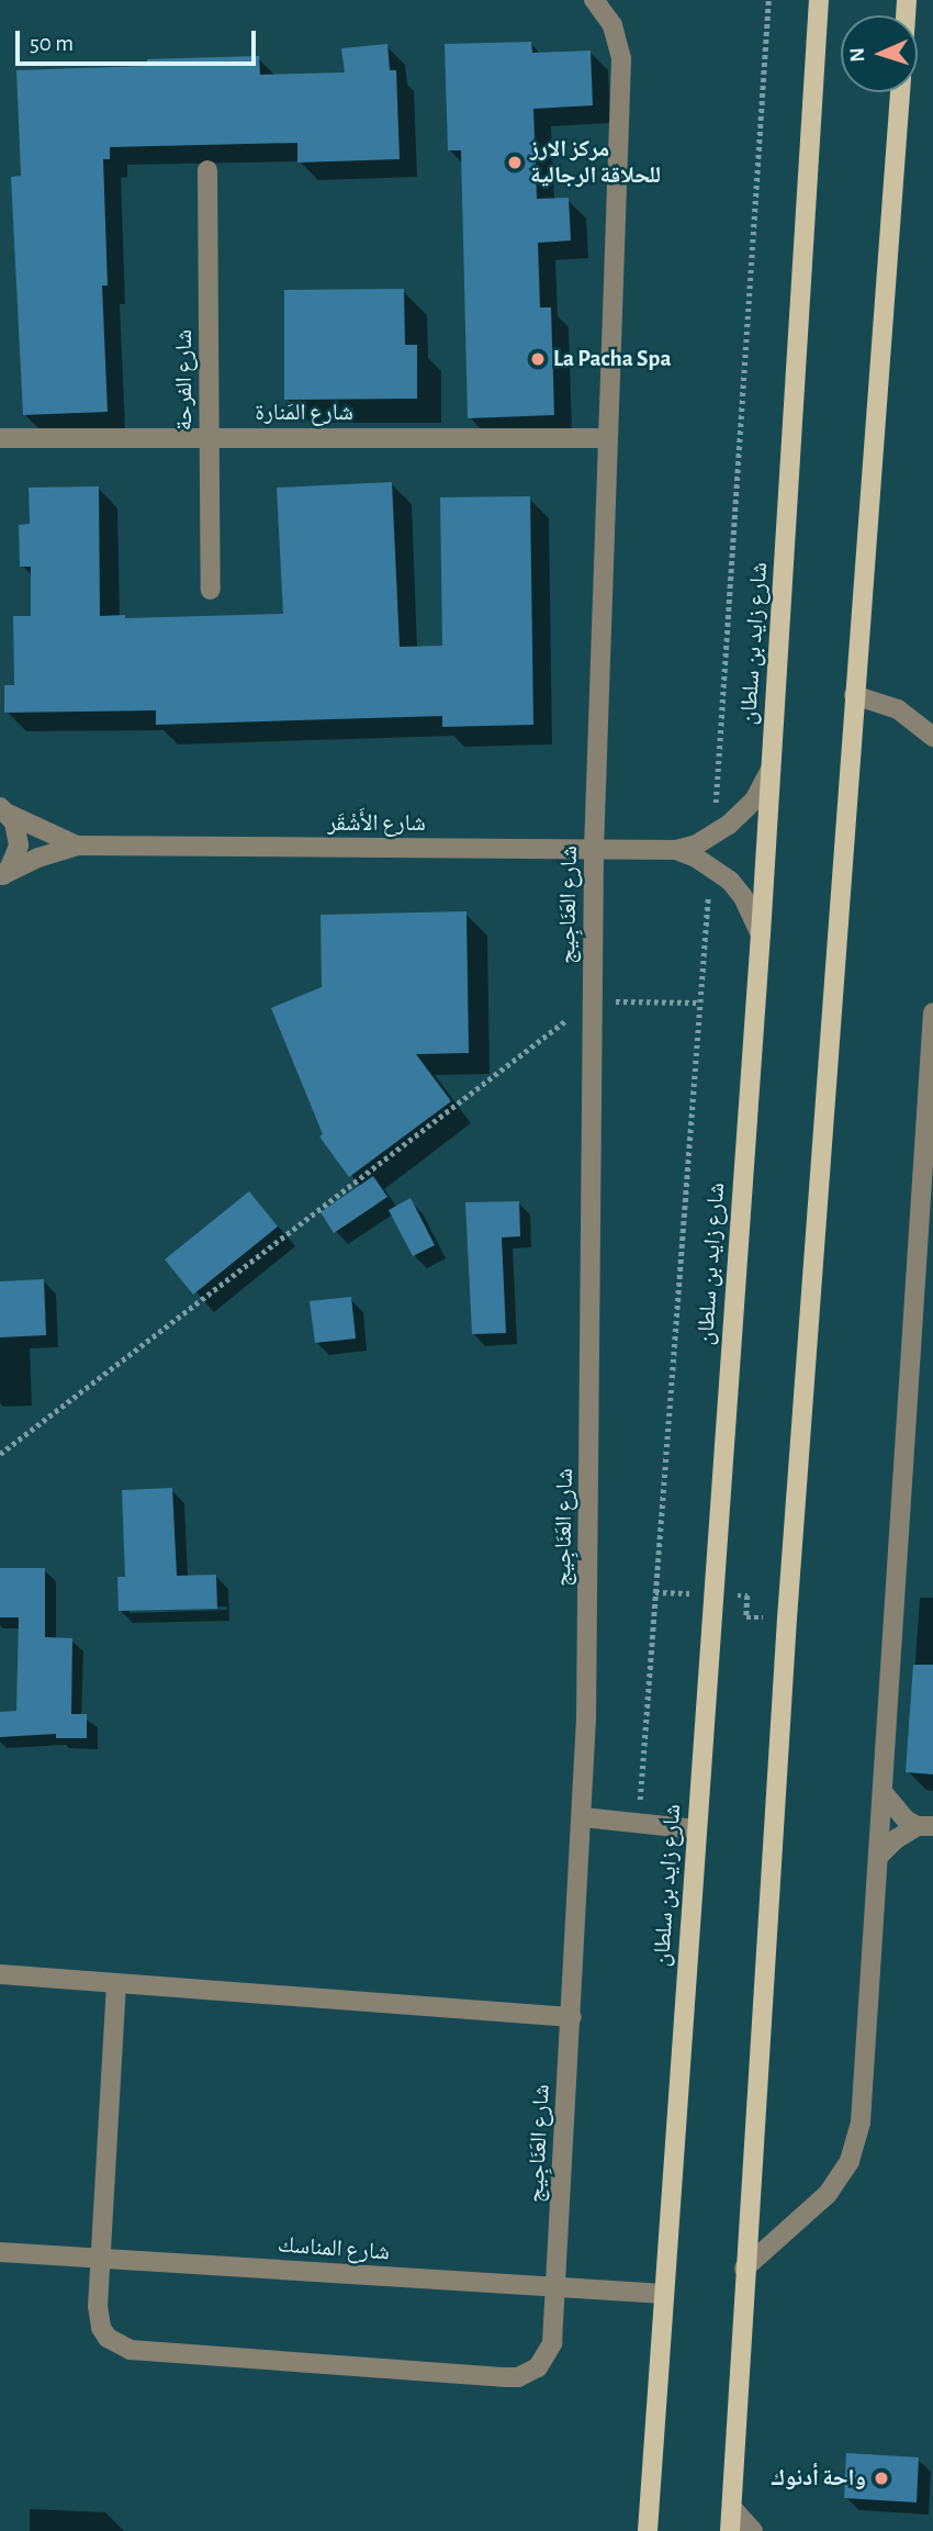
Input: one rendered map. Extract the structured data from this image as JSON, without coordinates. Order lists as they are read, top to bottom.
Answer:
{
  "streets": {
    "main road": ["شارع زايد بن سلطان"],
    "street": [
      "شارع الفرحة",
      "شارع المَنارة",
      "شارع الأَشْقَر",
      "شارع العَنَاجِيج",
      "شارع المناسك"
    ]
  },
  "crossings": [
    ["شارع الفرحة", "شارع المَنارة"],
    ["شارع المَنارة", "شارع العَنَاجِيج"],
    ["شارع زايد بن سلطان", "شارع الأَشْقَر"],
    ["شارع زايد بن سلطان", "شارع المناسك"],
    ["شارع الأَشْقَر", "شارع العَنَاجِيج"],
    ["شارع العَنَاجِيج", "شارع المناسك"]
  ],
  "places": ["مركز الارز للحلاقة الرجالية", "La Pacha Spa", "واحة أدنوك"],
  "scale_bar": "50 m",
  "north": "left"
}
